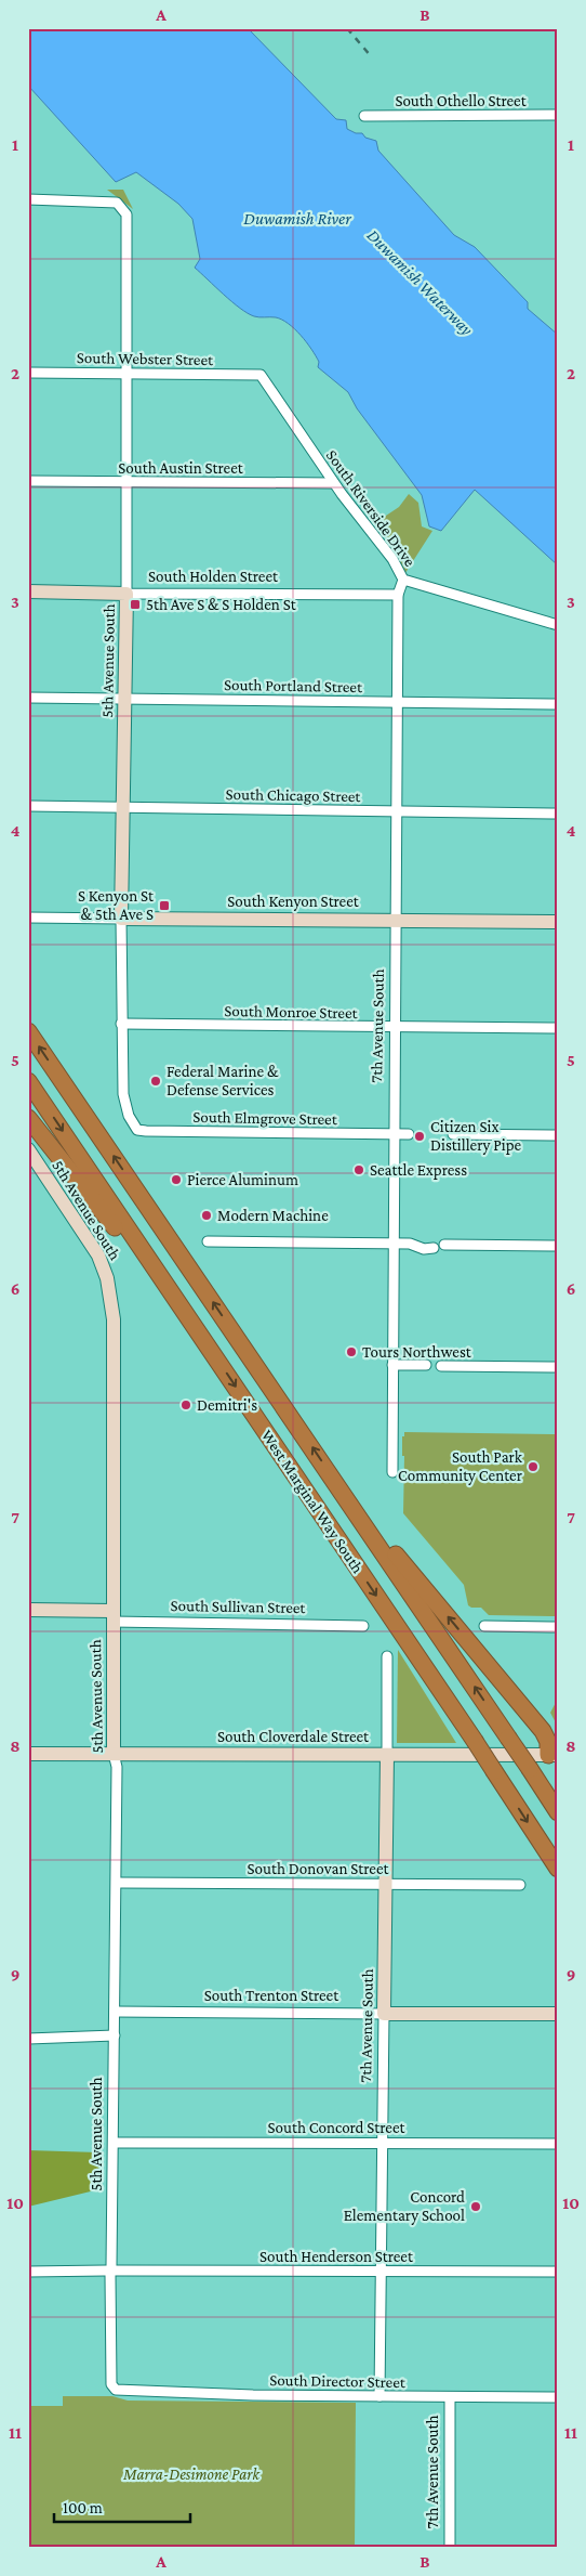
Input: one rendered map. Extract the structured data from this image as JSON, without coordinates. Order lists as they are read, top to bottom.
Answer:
{
  "streets": {
    "highway": ["West Marginal Way South"],
    "street": [
      "South Othello Street",
      "South Webster Street",
      "South Austin Street",
      "South Riverside Drive",
      "South Holden Street",
      "5th Avenue South",
      "South Portland Street",
      "South Chicago Street",
      "South Kenyon Street",
      "South Monroe Street",
      "7th Avenue South",
      "South Elmgrove Street",
      "South Sullivan Street",
      "South Cloverdale Street",
      "South Donovan Street",
      "South Trenton Street",
      "South Concord Street",
      "South Henderson Street",
      "South Director Street"
    ]
  },
  "crossings": [
    ["South Webster Street", "South Riverside Drive"],
    ["South Webster Street", "5th Avenue South"],
    ["South Austin Street", "South Riverside Drive"],
    ["South Austin Street", "5th Avenue South"],
    ["South Riverside Drive", "7th Avenue South"],
    ["South Holden Street", "5th Avenue South"],
    ["South Holden Street", "7th Avenue South"],
    ["5th Avenue South", "South Portland Street"],
    ["5th Avenue South", "South Chicago Street"],
    ["5th Avenue South", "South Kenyon Street"],
    ["5th Avenue South", "South Monroe Street"],
    ["5th Avenue South", "South Elmgrove Street"],
    ["5th Avenue South", "South Sullivan Street"],
    ["5th Avenue South", "South Cloverdale Street"],
    ["5th Avenue South", "South Donovan Street"],
    ["5th Avenue South", "South Trenton Street"],
    ["5th Avenue South", "South Concord Street"],
    ["5th Avenue South", "South Henderson Street"],
    ["5th Avenue South", "South Director Street"],
    ["South Portland Street", "7th Avenue South"],
    ["South Chicago Street", "7th Avenue South"],
    ["South Kenyon Street", "7th Avenue South"],
    ["South Monroe Street", "7th Avenue South"],
    ["7th Avenue South", "South Elmgrove Street"],
    ["7th Avenue South", "South Cloverdale Street"],
    ["7th Avenue South", "South Donovan Street"],
    ["7th Avenue South", "South Trenton Street"],
    ["7th Avenue South", "South Concord Street"],
    ["7th Avenue South", "South Henderson Street"],
    ["7th Avenue South", "South Director Street"]
  ],
  "water": ["Duwamish River", "Duwamish Waterway"],
  "parks": ["Marra-Desimone Park"],
  "places": {
    "transit": ["5th Ave S & S Holden St", "S Kenyon St & 5th Ave S"],
    "other": [
      "Federal Marine & Defense Services",
      "Citizen Six Distillery Pipe",
      "Seattle Express",
      "Pierce Aluminum",
      "Modern Machine",
      "Tours Northwest",
      "Demitri's",
      "South Park Community Center",
      "Concord Elementary School"
    ]
  },
  "scale_bar": "100 m",
  "grid": {
    "columns": ["A", "B"],
    "rows": [
      "1",
      "2",
      "3",
      "4",
      "5",
      "6",
      "7",
      "8",
      "9",
      "10",
      "11"
    ]
  }
}
